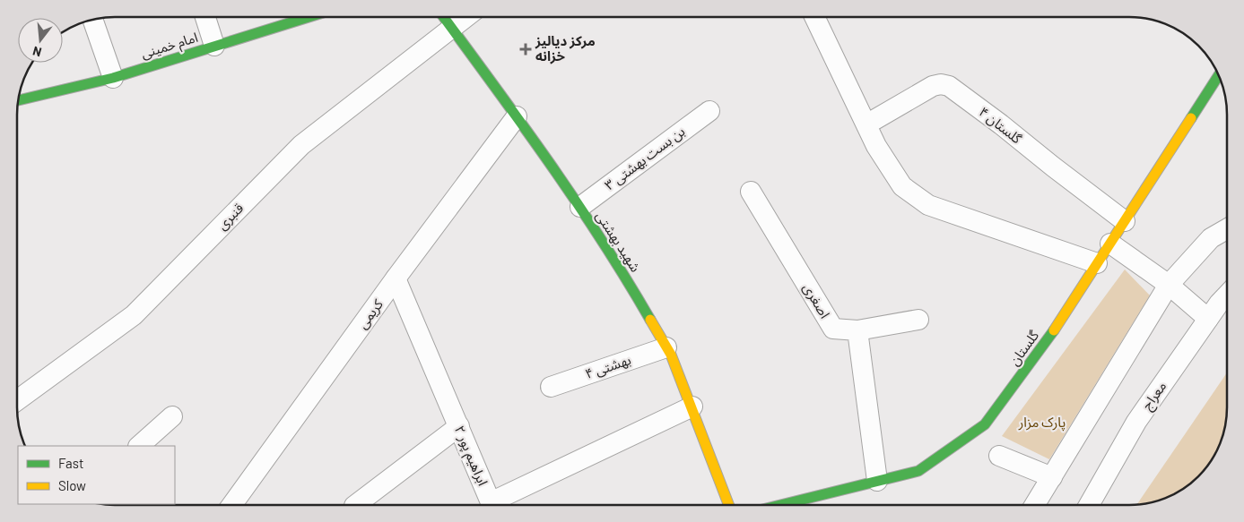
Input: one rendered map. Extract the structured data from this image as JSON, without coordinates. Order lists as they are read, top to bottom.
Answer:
{
  "streets": {
    "street": [
      "امام خمینی",
      "گلستان ۴",
      "بن بست بهشتی ۳",
      "قنبری",
      "شهید بهشتی",
      "اصغری",
      "کریمی",
      "گلستان",
      "بهشتی ۴",
      "معراج",
      "ابراهیم پور ۲"
    ]
  },
  "crossings": [
    ["گلستان ۴", "گلستان"],
    ["بن بست بهشتی ۳", "شهید بهشتی"],
    ["قنبری", "شهید بهشتی"],
    ["شهید بهشتی", "کریمی"],
    ["شهید بهشتی", "بهشتی ۴"],
    ["شهید بهشتی", "ابراهیم پور ۲"],
    ["کریمی", "ابراهیم پور ۲"]
  ],
  "parks": ["پارک مزار"],
  "places": {
    "health": ["مرکز دیالیز خزانه"]
  },
  "legend": ["Fast", "Slow"],
  "north": "bottom"
}
